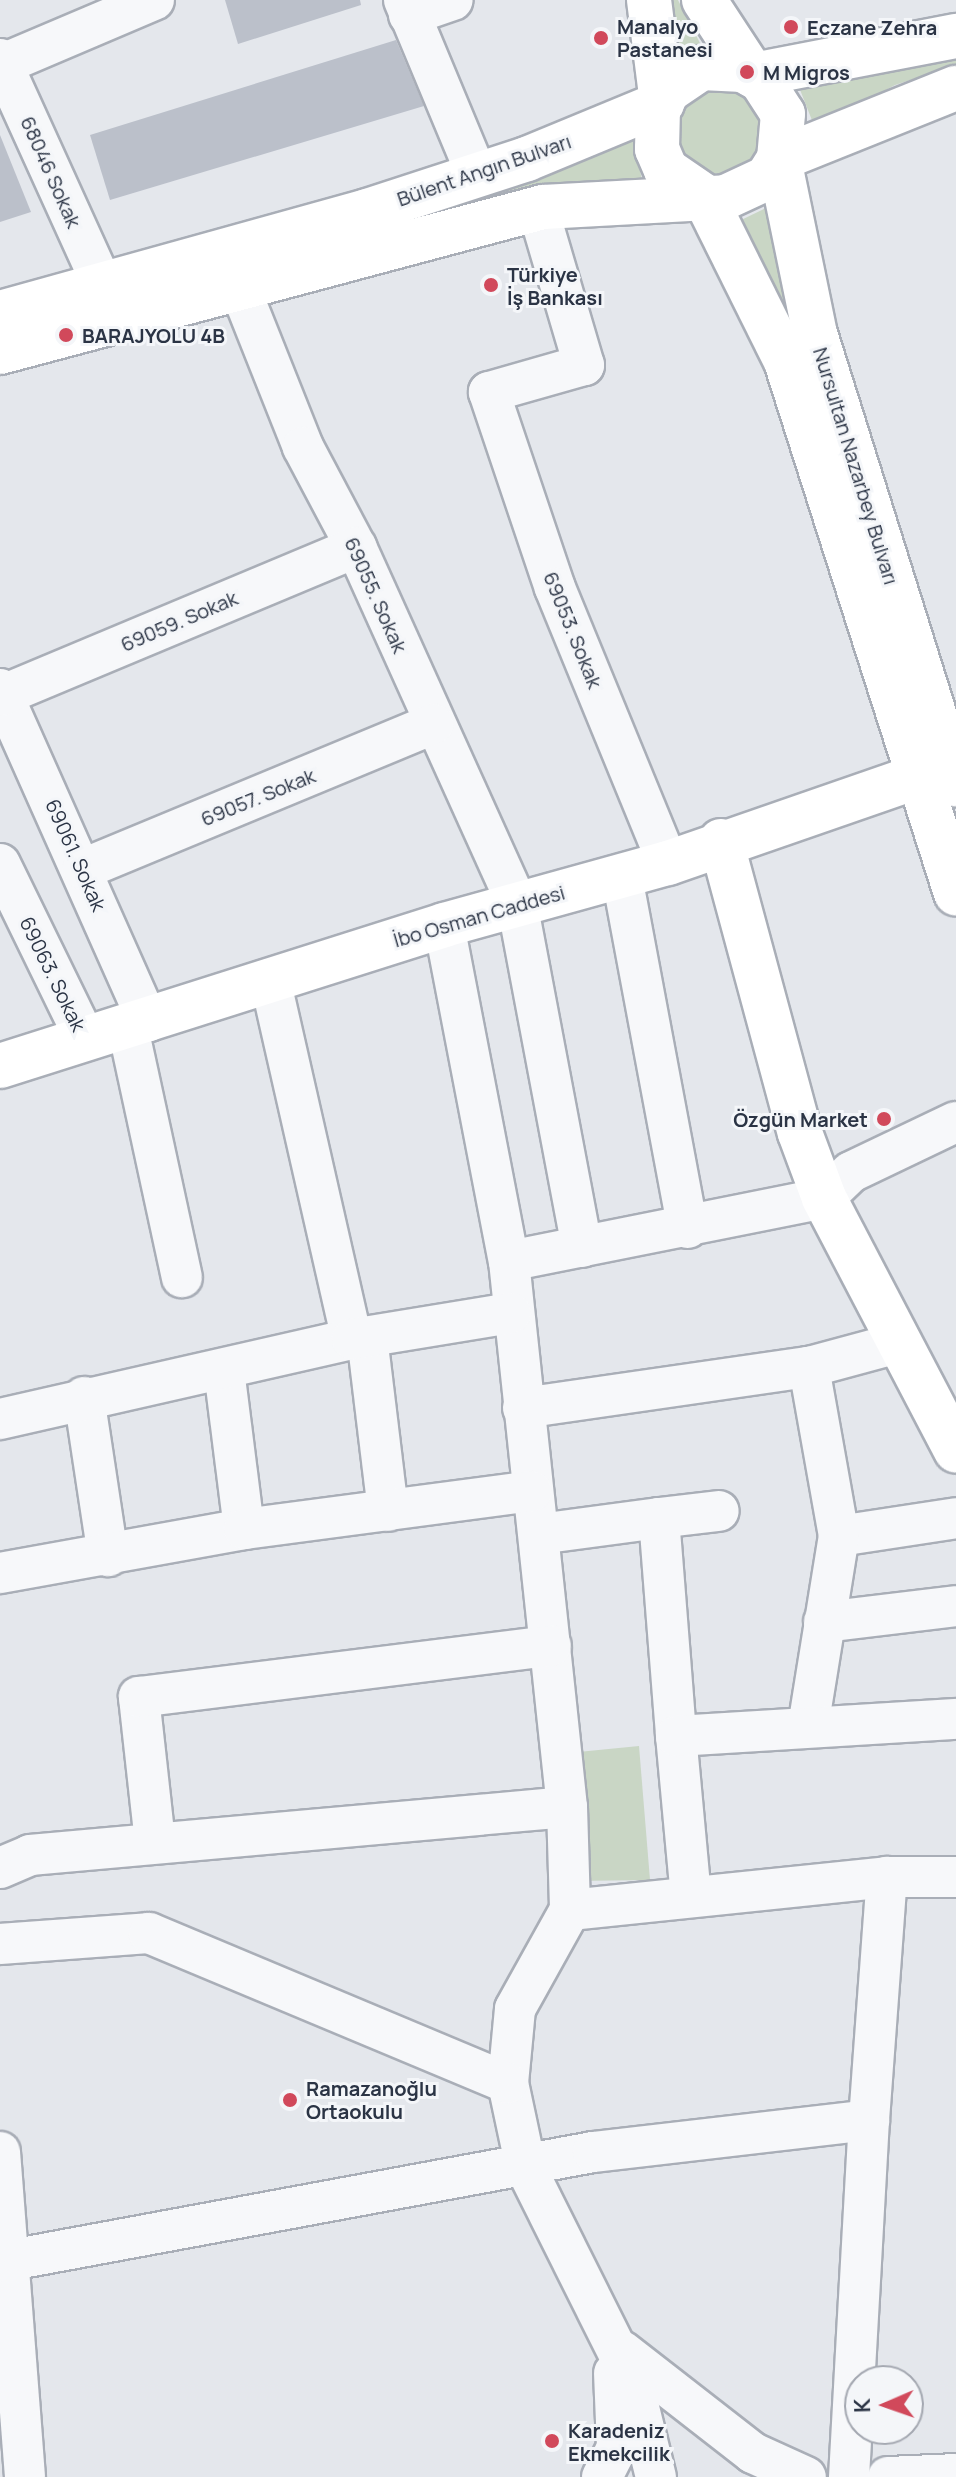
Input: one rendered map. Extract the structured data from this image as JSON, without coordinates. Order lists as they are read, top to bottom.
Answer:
{
  "streets": {
    "main road": ["Bülent Angın Bulvarı", "Nursultan Nazarbey Bulvarı", "İbo Osman Caddesi"],
    "street": [
      "68046 Sokak",
      "69055. Sokak",
      "69059. Sokak",
      "69053. Sokak",
      "69057. Sokak",
      "69061. Sokak",
      "69063. Sokak"
    ]
  },
  "crossings": [
    ["Bülent Angın Bulvarı", "68046 Sokak"],
    ["Bülent Angın Bulvarı", "Nursultan Nazarbey Bulvarı"],
    ["Bülent Angın Bulvarı", "69055. Sokak"],
    ["Bülent Angın Bulvarı", "69053. Sokak"],
    ["Nursultan Nazarbey Bulvarı", "İbo Osman Caddesi"],
    ["69055. Sokak", "69059. Sokak"],
    ["69055. Sokak", "69057. Sokak"],
    ["69055. Sokak", "İbo Osman Caddesi"],
    ["69059. Sokak", "69061. Sokak"],
    ["69053. Sokak", "İbo Osman Caddesi"],
    ["69057. Sokak", "69061. Sokak"],
    ["69061. Sokak", "İbo Osman Caddesi"],
    ["İbo Osman Caddesi", "69063. Sokak"]
  ],
  "places": [
    "Eczane Zehra",
    "Manalyo Pastanesi",
    "M Migros",
    "Türkiye İş Bankası",
    "BARAJYOLU 4B",
    "Özgün Market",
    "Ramazanoğlu Ortaokulu",
    "Karadeniz Ekmekcilik"
  ],
  "north": "left"
}
